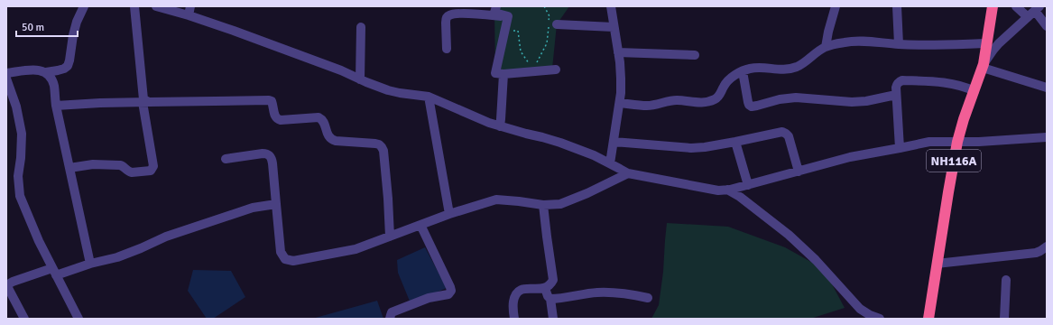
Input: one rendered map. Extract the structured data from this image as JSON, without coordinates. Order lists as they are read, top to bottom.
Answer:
{
  "streets": {
    "highway": ["NH116A"]
  },
  "scale_bar": "50 m"
}
